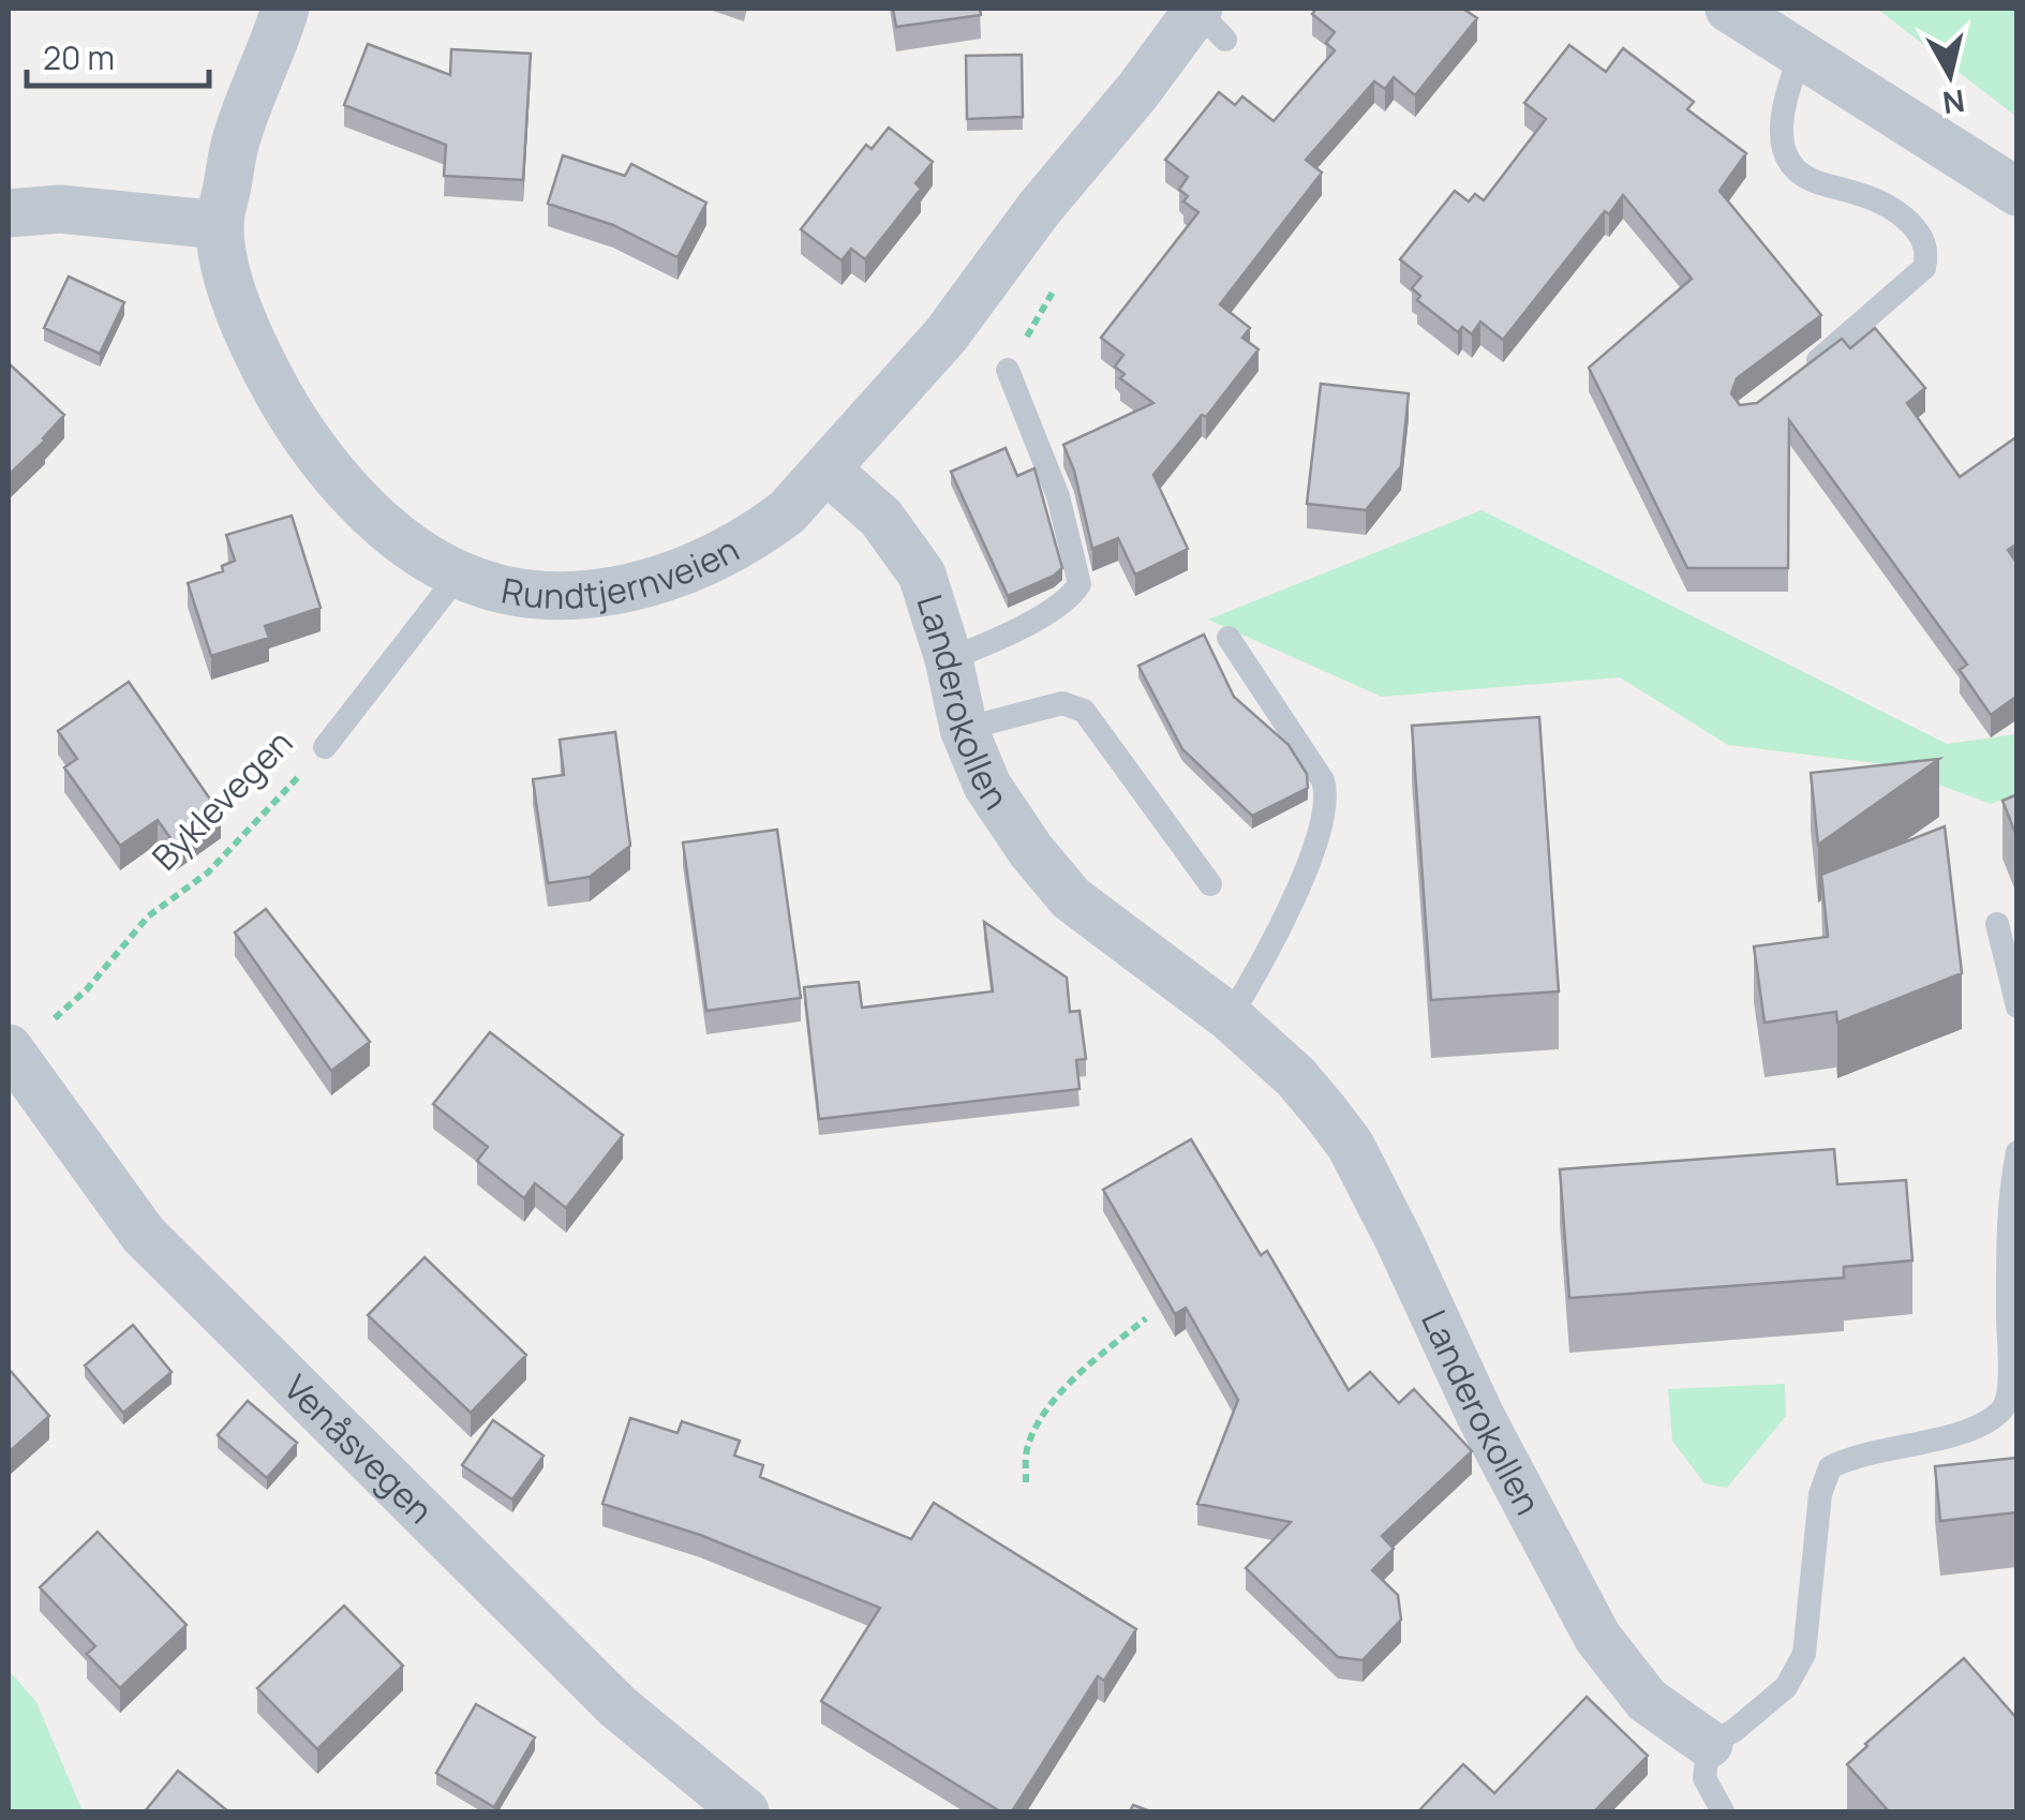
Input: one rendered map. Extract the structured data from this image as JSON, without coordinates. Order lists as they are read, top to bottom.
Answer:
{
  "streets": {
    "street": ["Rundtjernveien", "Landerokollen", "Venåsvegen"],
    "lane": ["Byklevegen"]
  },
  "crossings": [
    ["Rundtjernveien", "Landerokollen"],
    ["Rundtjernveien", "Byklevegen"],
    ["Byklevegen", "Venåsvegen"]
  ],
  "scale_bar": "20 m",
  "north": "bottom"
}
